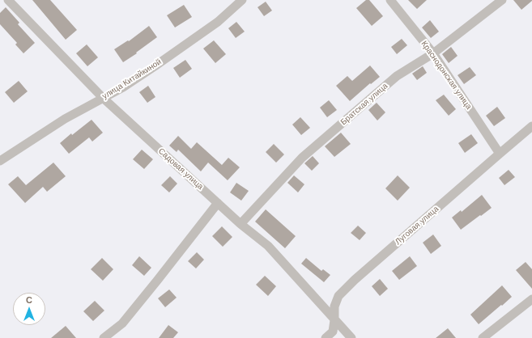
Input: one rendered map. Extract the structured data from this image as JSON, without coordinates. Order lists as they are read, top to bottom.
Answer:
{
  "streets": {
    "street": [
      "Краснодонская улица",
      "улица Китайкиной",
      "Братская улица",
      "Садовая улица",
      "Луговая улица"
    ]
  },
  "crossings": [
    ["Краснодонская улица", "Братская улица"],
    ["Краснодонская улица", "Луговая улица"],
    ["улица Китайкиной", "Садовая улица"],
    ["Братская улица", "Садовая улица"],
    ["Садовая улица", "Луговая улица"]
  ],
  "north": "top"
}
